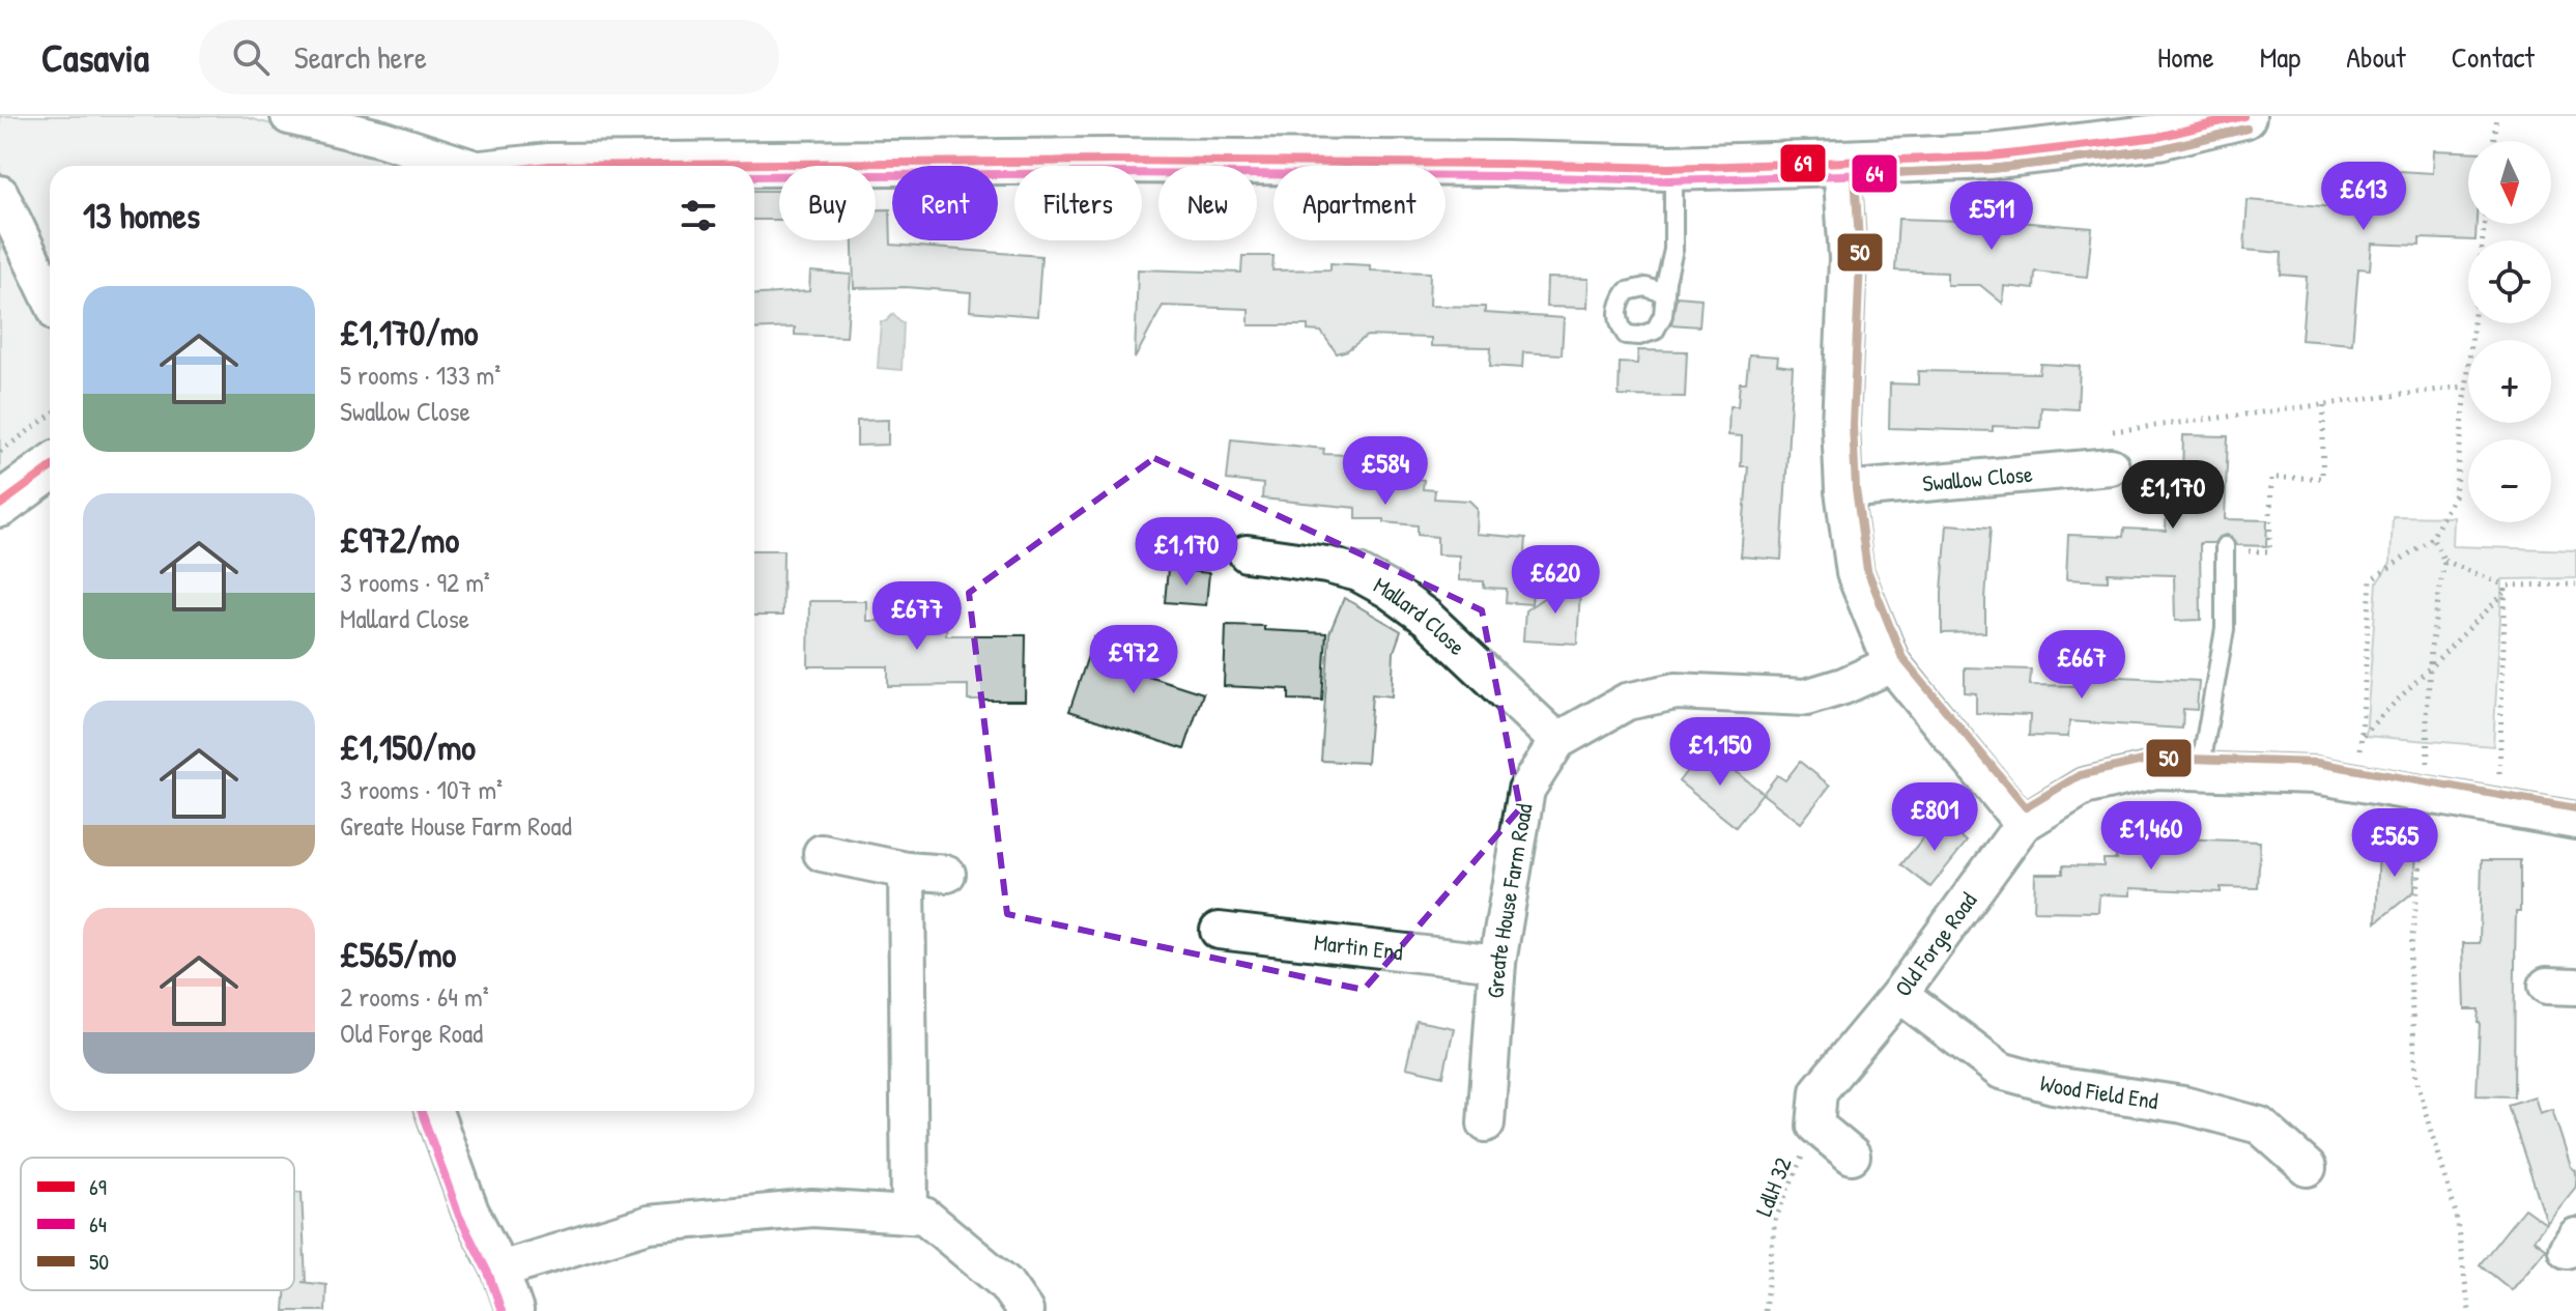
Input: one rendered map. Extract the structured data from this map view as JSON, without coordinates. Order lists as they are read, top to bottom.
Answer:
{
  "streets": {
    "street": [
      "Swallow Close",
      "Mallard Close",
      "Greate House Farm Road",
      "Old Forge Road",
      "Martin End",
      "Wood Field End"
    ],
    "path": ["LdlH 32"]
  },
  "crossings": [
    ["Mallard Close", "Greate House Farm Road"],
    ["Greate House Farm Road", "Martin End"],
    ["Old Forge Road", "Wood Field End"],
    ["Old Forge Road", "LdlH 32"]
  ],
  "lines": ["transit line 69", "transit line 64", "transit line 50"],
  "legend": ["69", "64", "50"],
  "north": "bottom",
  "page": {
    "header": "Casavia",
    "search": "Search here",
    "nav": [
      "Home",
      "Map",
      "About",
      "Contact"
    ],
    "map_buttons": ["+", "−"],
    "price": [
      "£613",
      "£511",
      "£584",
      "£1,170",
      "£1,170",
      "£620",
      "£677",
      "£972",
      "£667",
      "£1,150",
      "£801",
      "£1,460",
      "£565"
    ],
    "chip": [
      "Buy",
      "Rent",
      "Filters",
      "New",
      "Apartment"
    ],
    "heading": "13 homes",
    "list": [
      {
        "name": "£1,170/mo",
        "note": "5 rooms · 133 m² · Swallow Close"
      },
      {
        "name": "£972/mo",
        "note": "3 rooms · 92 m² · Mallard Close"
      },
      {
        "name": "£1,150/mo",
        "note": "3 rooms · 107 m² · Greate House Farm Road"
      },
      {
        "name": "£565/mo",
        "note": "2 rooms · 64 m² · Old Forge Road"
      }
    ]
  }
}
